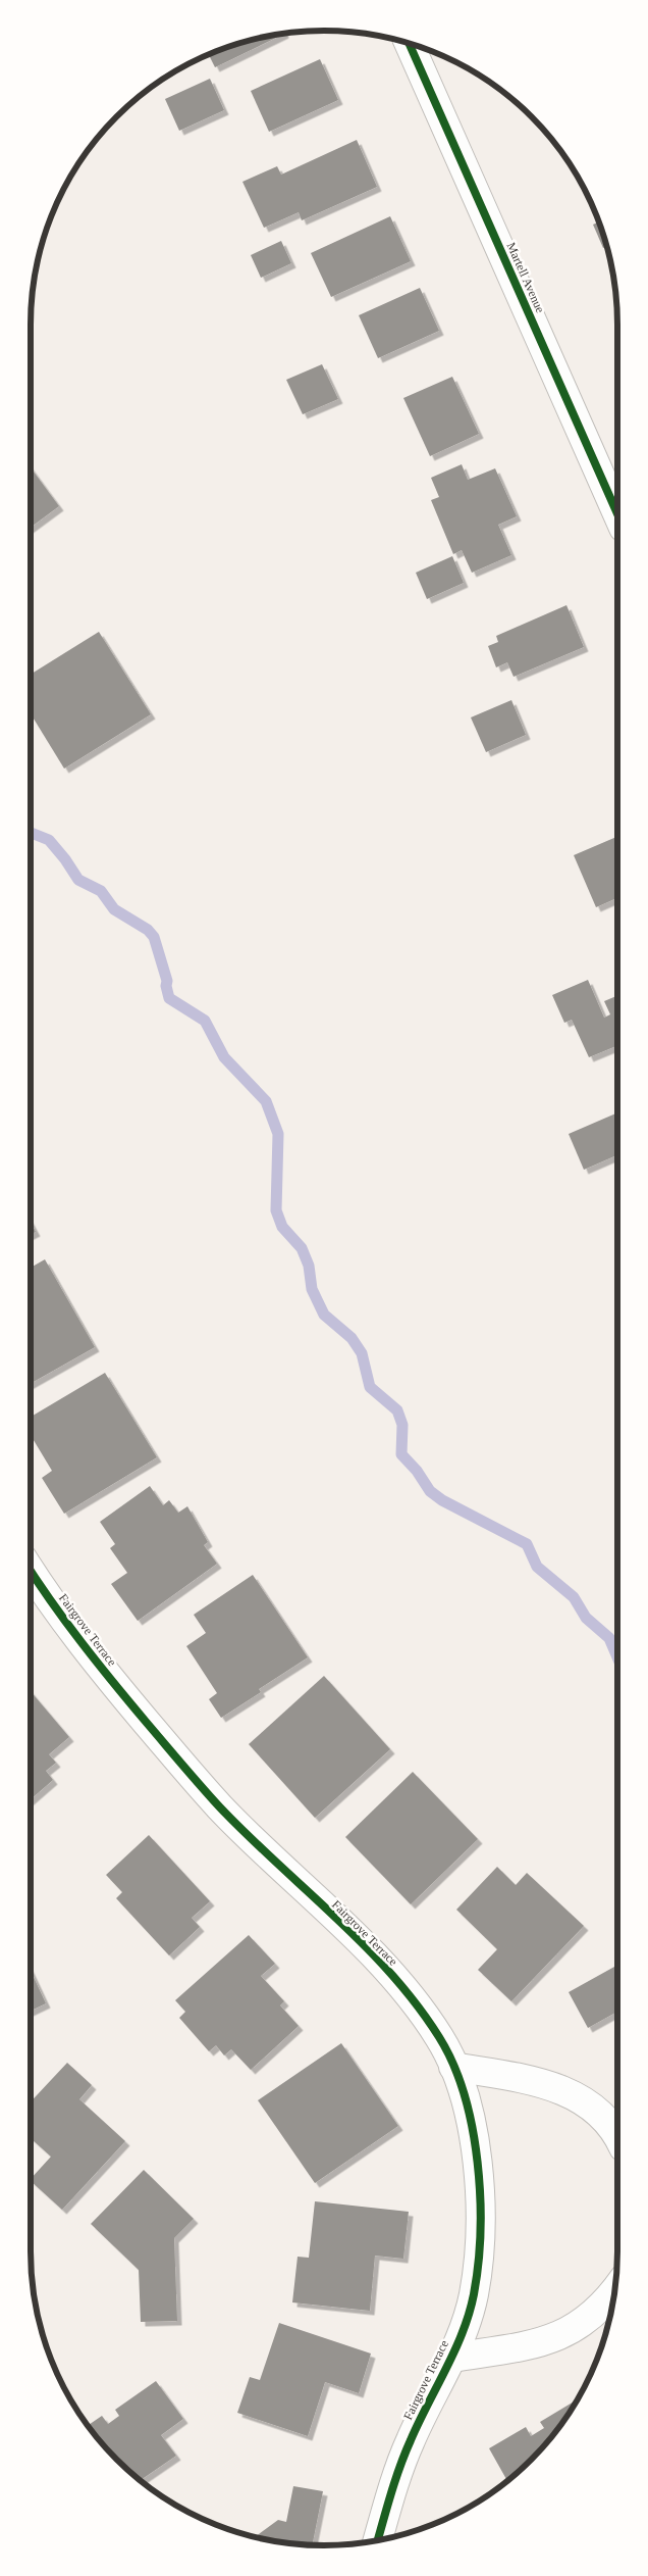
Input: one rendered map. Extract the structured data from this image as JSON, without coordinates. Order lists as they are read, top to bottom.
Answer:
{
  "streets": {
    "street": ["Martell Avenue", "Fairgrove Terrace"]
  }
}
